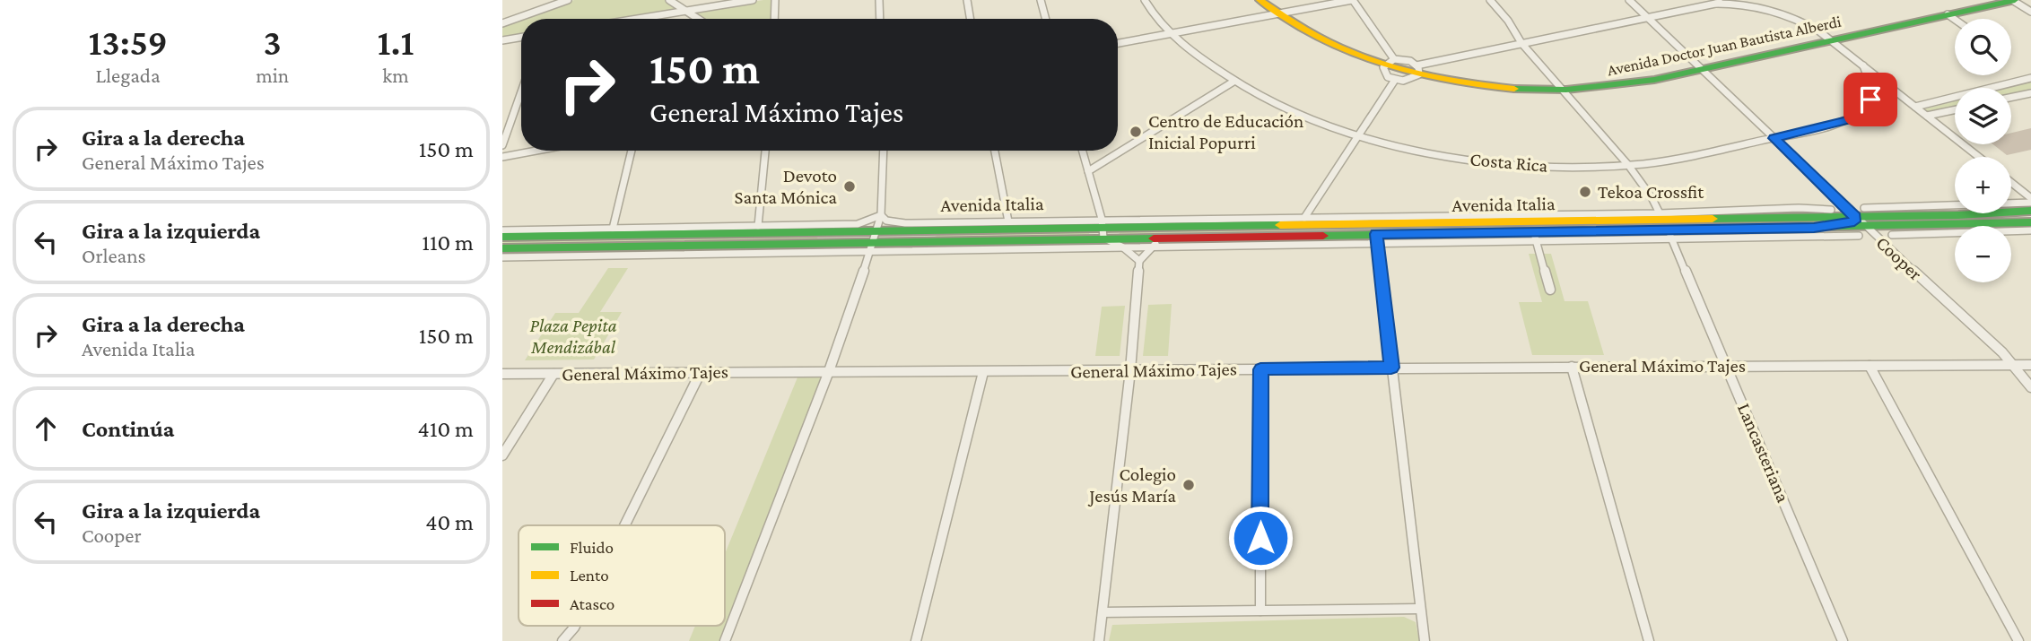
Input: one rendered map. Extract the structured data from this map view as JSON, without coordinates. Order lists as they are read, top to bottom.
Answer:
{
  "streets": {
    "main road": ["Avenida Doctor Juan Bautista Alberdi", "Avenida Italia"],
    "street": [
      "Costa Rica",
      "Cooper",
      "General Máximo Tajes",
      "Lancasteriana"
    ]
  },
  "crossings": [
    ["Avenida Doctor Juan Bautista Alberdi", "Cooper"],
    ["Costa Rica", "Cooper"],
    ["Avenida Italia", "Cooper"],
    ["Avenida Italia", "Lancasteriana"],
    ["Cooper", "General Máximo Tajes"],
    ["General Máximo Tajes", "Lancasteriana"]
  ],
  "parks": ["Plaza Pepita Mendizábal"],
  "places": [
    "Centro de Educación Inicial Popurri",
    "Devoto Santa Mónica",
    "Tekoa Crossfit",
    "Colegio Jesús María"
  ],
  "legend": ["Fluido", "Lento", "Atasco"],
  "page": {
    "eta": [
      "13:59",
      "Llegada",
      "3",
      "min",
      "1.1",
      "km"
    ],
    "map_buttons": ["+", "−"],
    "turn": ["150 m", "General Máximo Tajes"],
    "list": [
      {
        "name": "Gira a la derecha",
        "note": "General Máximo Tajes",
        "value": "150 m"
      },
      {
        "name": "Gira a la izquierda",
        "note": "Orleans",
        "value": "110 m"
      },
      {
        "name": "Gira a la derecha",
        "note": "Avenida Italia",
        "value": "150 m"
      },
      {
        "name": "Continúa",
        "value": "410 m"
      },
      {
        "name": "Gira a la izquierda",
        "note": "Cooper",
        "value": "40 m"
      }
    ]
  }
}
